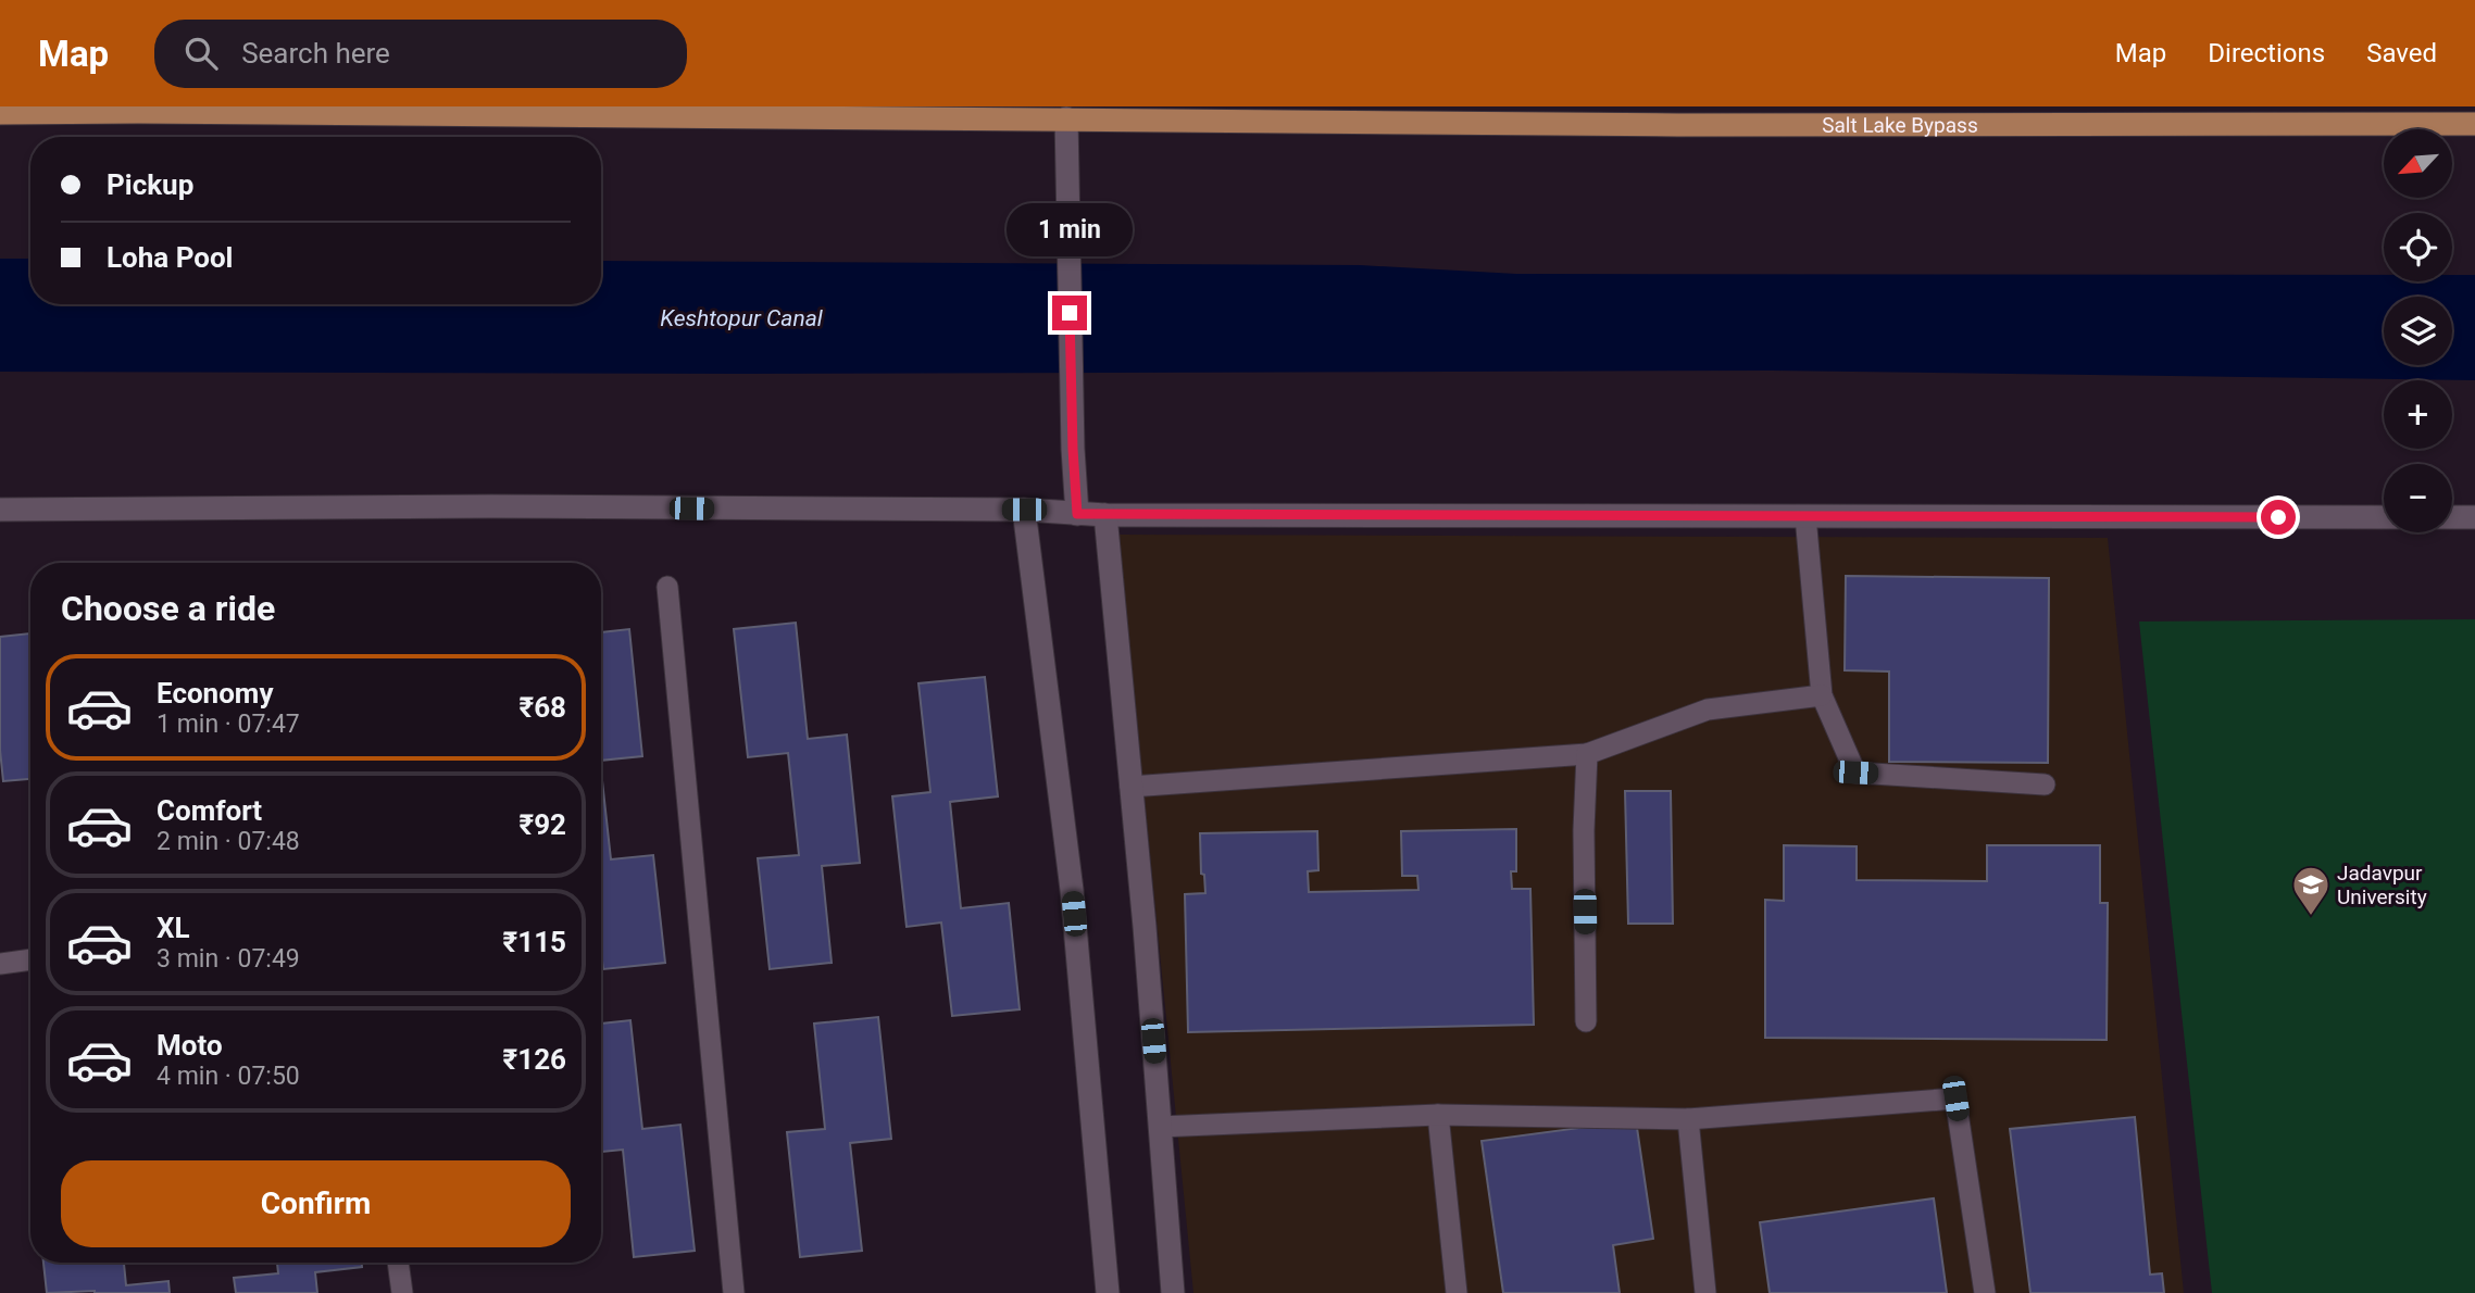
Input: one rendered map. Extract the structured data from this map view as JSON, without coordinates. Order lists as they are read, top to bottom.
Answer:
{
  "streets": {
    "main road": ["Salt Lake Bypass"]
  },
  "water": ["Keshtopur Canal"],
  "places": {
    "school or university": ["Jadavpur University"]
  },
  "north": "bottom left",
  "page": {
    "header": "Map",
    "search": "Search here",
    "nav": ["Map", "Directions", "Saved"],
    "map_buttons": ["+", "−"],
    "banner": ["Pickup", "Loha Pool"],
    "bubble": "1 min",
    "heading": "Choose a ride",
    "list": [
      {
        "name": "Economy",
        "note": "1 min · 07:47",
        "value": "₹68"
      },
      {
        "name": "Comfort",
        "note": "2 min · 07:48",
        "value": "₹92"
      },
      {
        "name": "XL",
        "note": "3 min · 07:49",
        "value": "₹115"
      },
      {
        "name": "Moto",
        "note": "4 min · 07:50",
        "value": "₹126"
      }
    ],
    "buttons": "Confirm"
  }
}
